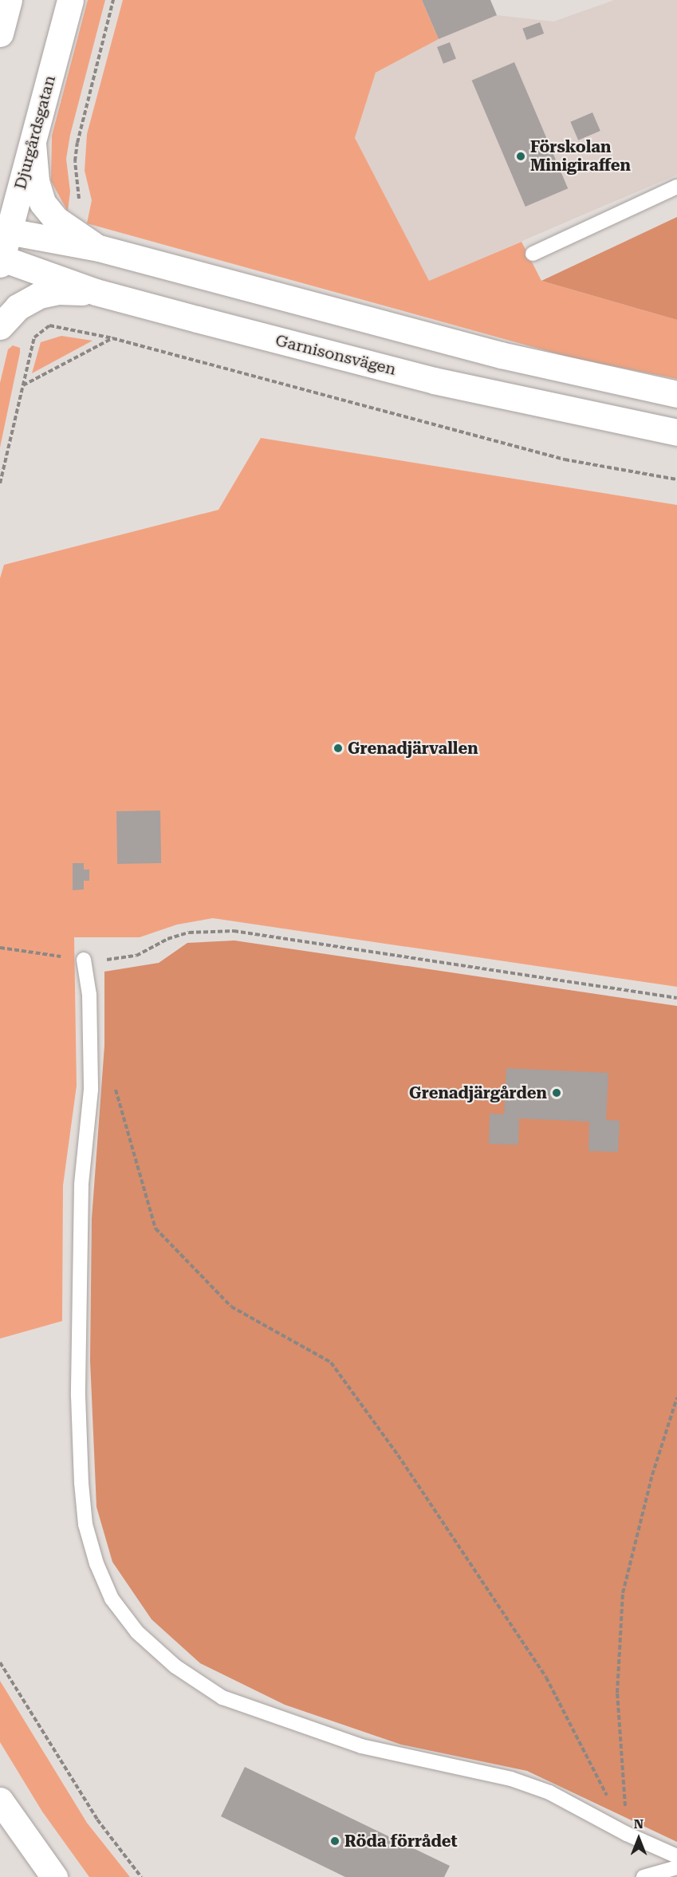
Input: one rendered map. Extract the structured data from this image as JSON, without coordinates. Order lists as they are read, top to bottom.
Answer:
{
  "streets": {
    "street": ["Djurgårdsgatan", "Garnisonsvägen"]
  },
  "crossings": [
    ["Djurgårdsgatan", "Garnisonsvägen"]
  ],
  "places": [
    "Förskolan Minigiraffen",
    "Grenadjärvallen",
    "Grenadjärgården",
    "Röda förrådet"
  ],
  "north": "top"
}
